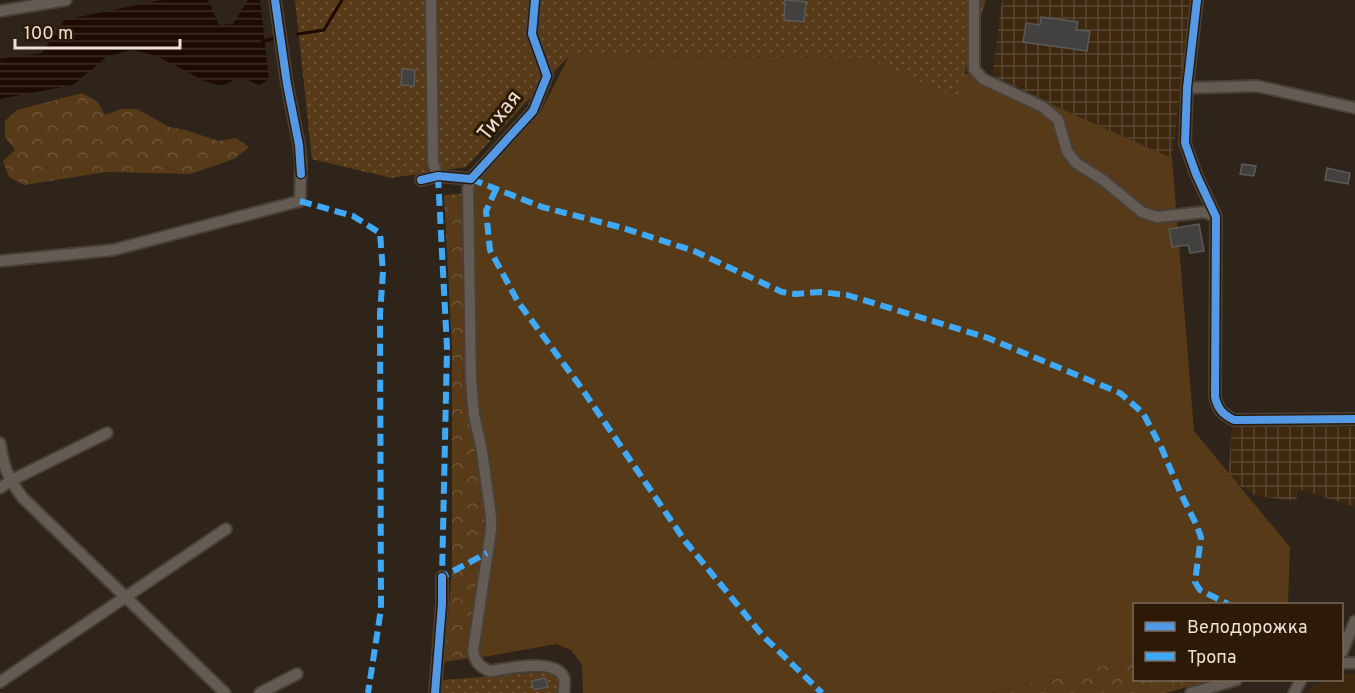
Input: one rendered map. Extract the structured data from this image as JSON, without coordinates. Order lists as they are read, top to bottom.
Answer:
{
  "streets": {
    "street": ["Тихая"]
  },
  "legend": ["Велодорожка", "Тропа"],
  "scale_bar": "100 m"
}
